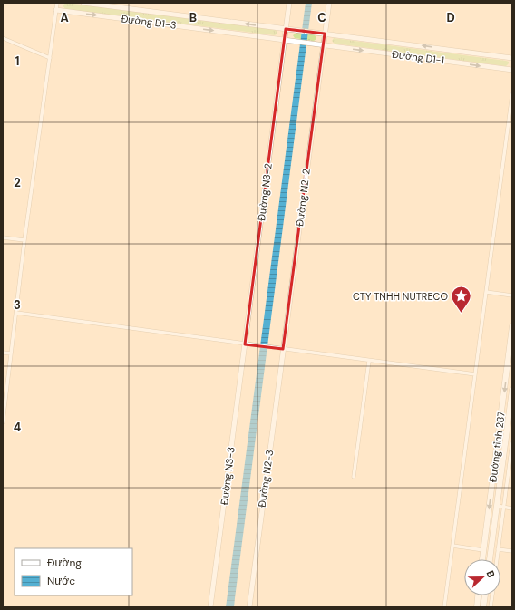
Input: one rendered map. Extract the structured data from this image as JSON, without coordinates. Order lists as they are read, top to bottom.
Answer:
{
  "streets": {
    "main road": ["Đường tỉnh 287"],
    "street": [
      "Đường D1-3",
      "Đường D1-1",
      "Đường N3-2",
      "Đường N2-2",
      "Đường N3-3",
      "Đường N2-3"
    ]
  },
  "crossings": [
    ["Đường D1-3", "Đường D1-1"],
    ["Đường D1-3", "Đường N3-2"],
    ["Đường D1-3", "Đường N2-2"],
    ["Đường D1-1", "Đường N2-2"],
    ["Đường N3-2", "Đường N3-3"],
    ["Đường N2-2", "Đường N2-3"]
  ],
  "places": {
    "place": ["CTY TNHH NUTRECO"]
  },
  "legend": ["Đường", "Nước"],
  "north": "right",
  "grid": {
    "columns": [
      "A",
      "B",
      "C",
      "D"
    ],
    "rows": [
      "1",
      "2",
      "3",
      "4"
    ]
  }
}
